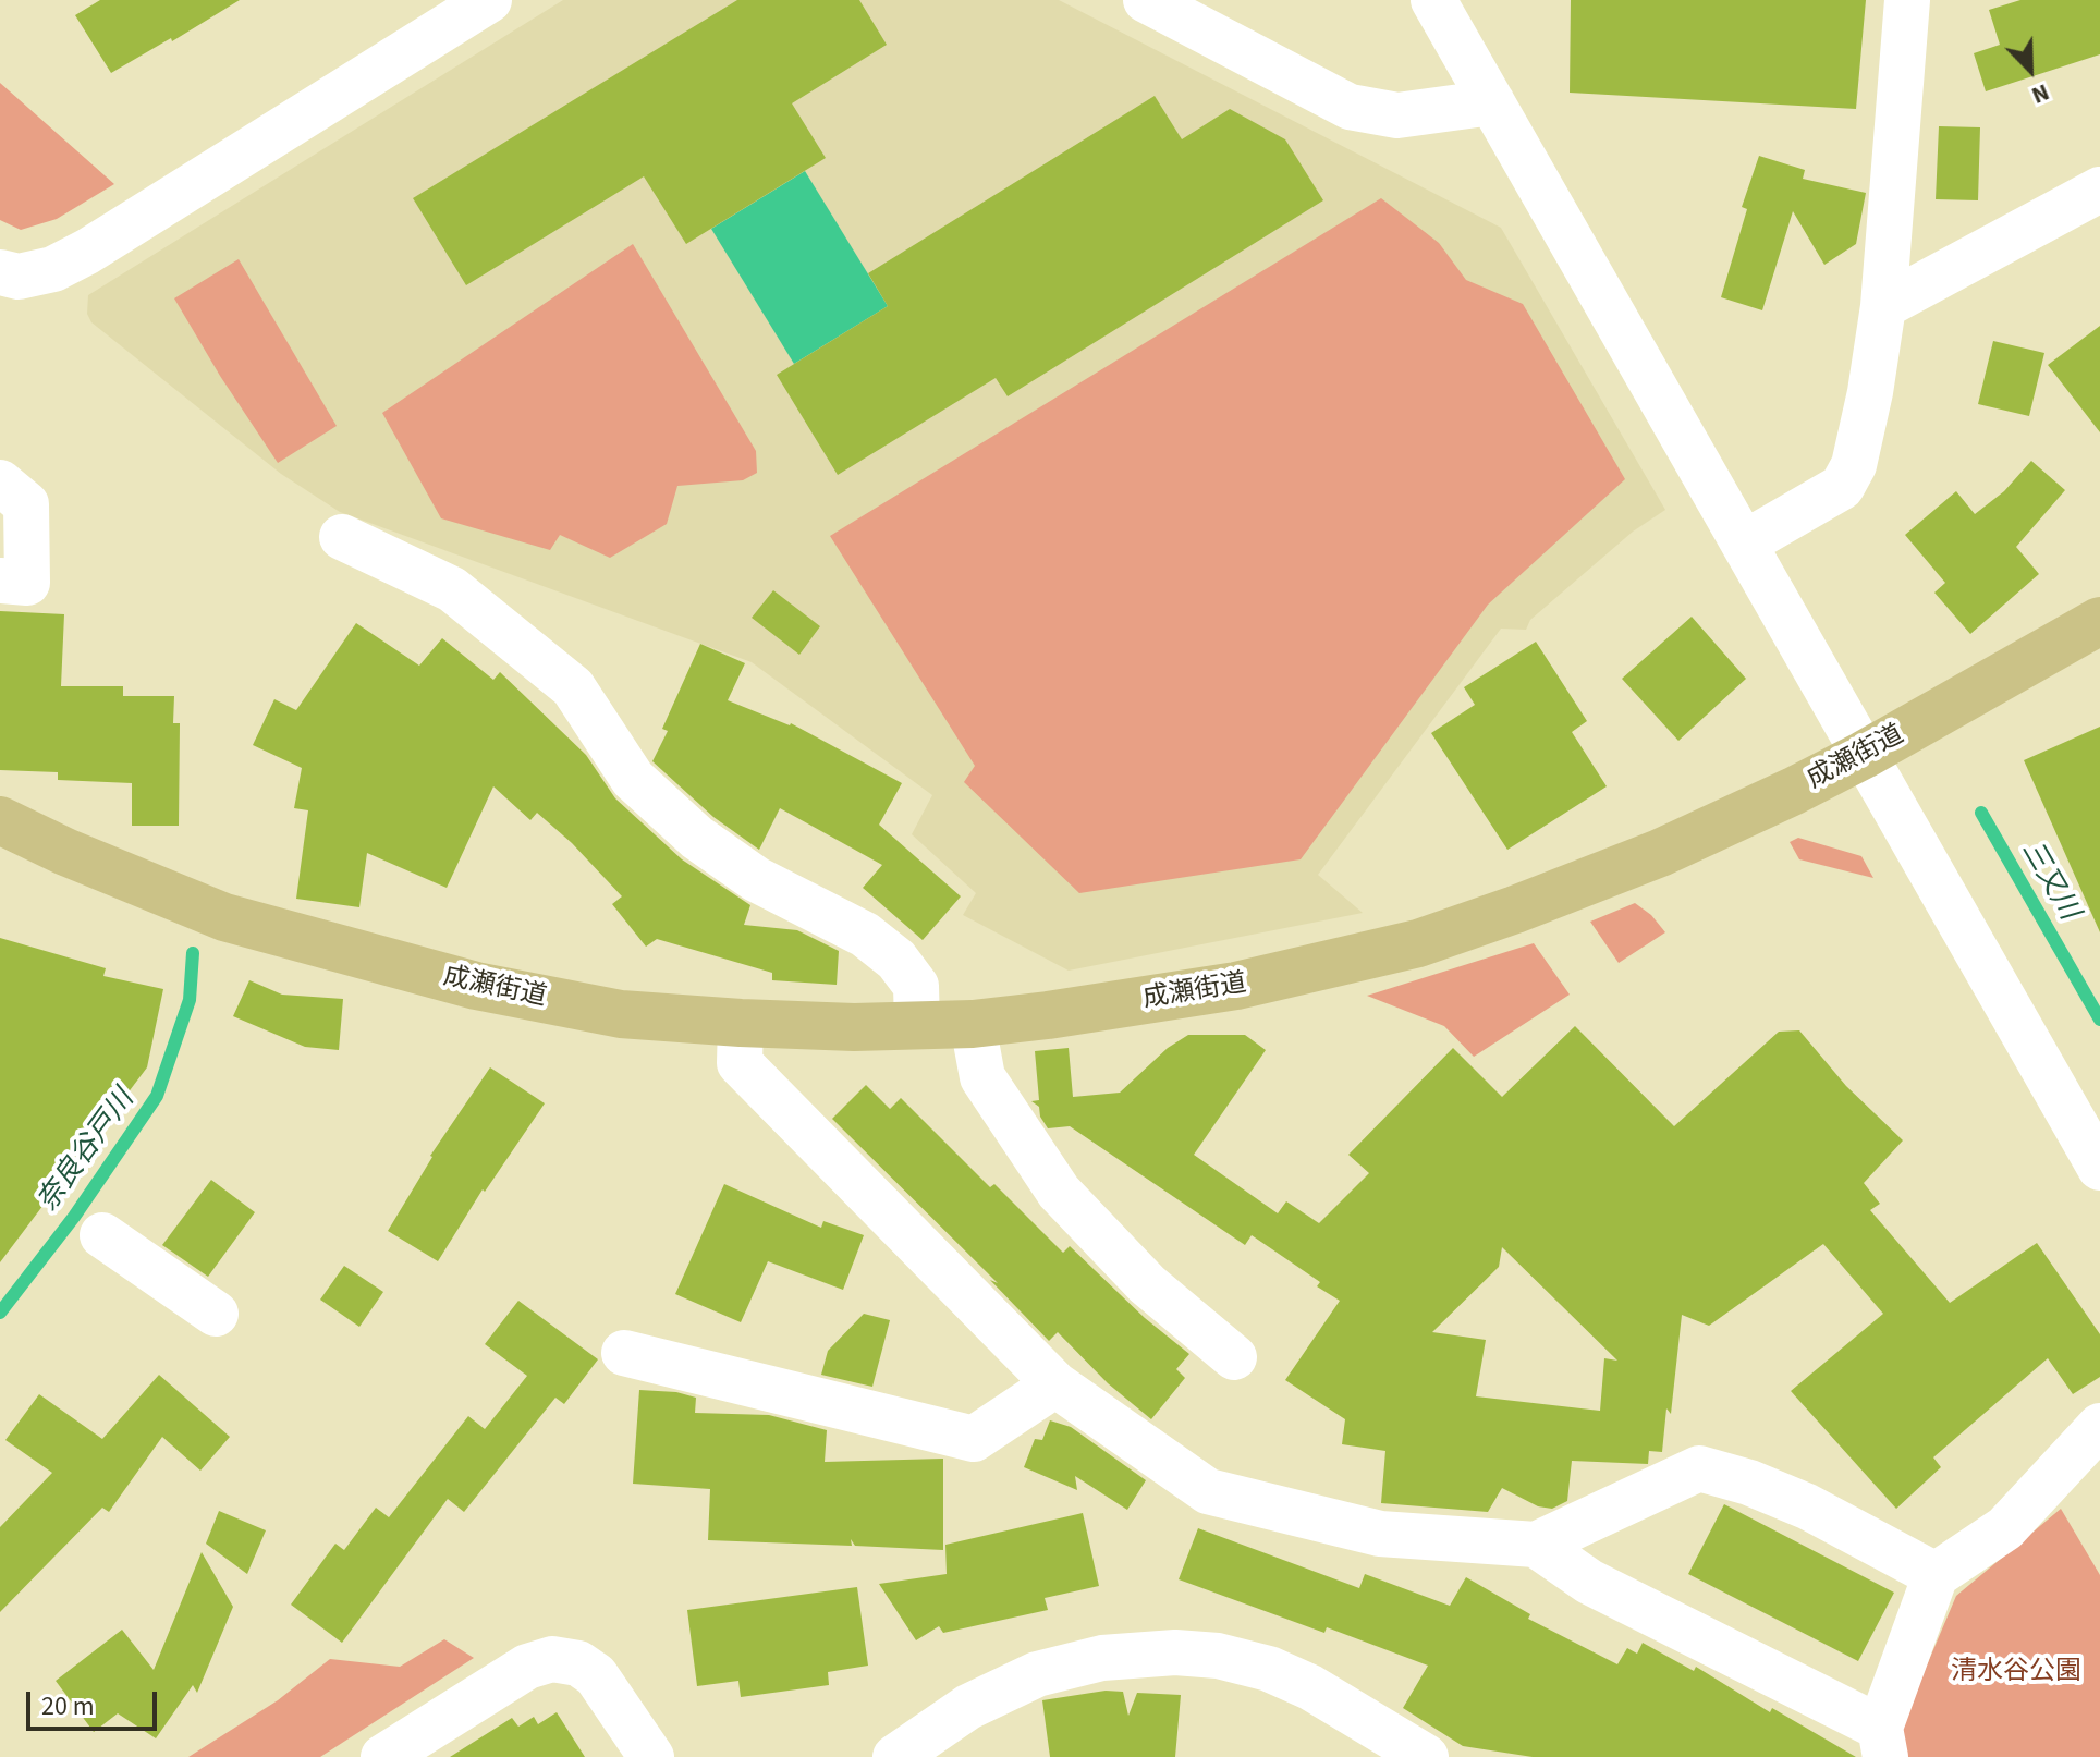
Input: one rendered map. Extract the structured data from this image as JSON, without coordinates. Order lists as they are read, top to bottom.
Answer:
{
  "streets": {
    "main road": ["成瀬街道"]
  },
  "water": ["三又川", "奈良谷戸川"],
  "parks": ["清水谷公園"],
  "scale_bar": "20 m",
  "north": "bottom right"
}
